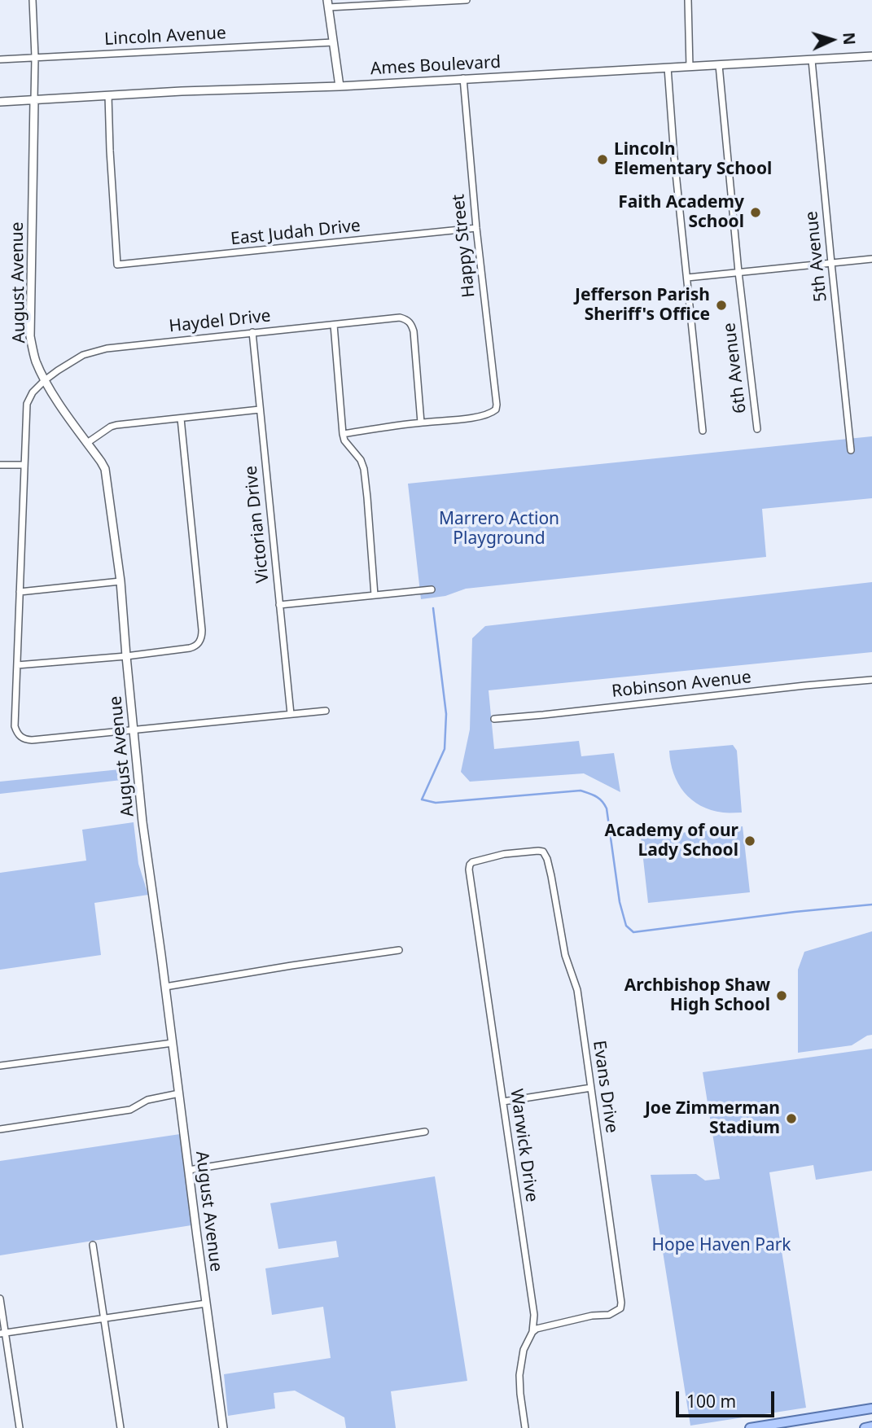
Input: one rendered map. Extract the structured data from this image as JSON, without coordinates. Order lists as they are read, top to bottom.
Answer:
{
  "streets": {
    "street": [
      "Lincoln Avenue",
      "Ames Boulevard",
      "East Judah Drive",
      "Happy Street",
      "5th Avenue",
      "August Avenue",
      "Haydel Drive",
      "6th Avenue",
      "Victorian Drive",
      "Robinson Avenue",
      "Evans Drive",
      "Warwick Drive"
    ]
  },
  "crossings": [
    ["Ames Boulevard", "East Judah Drive"],
    ["Ames Boulevard", "Happy Street"],
    ["Ames Boulevard", "5th Avenue"],
    ["Ames Boulevard", "August Avenue"],
    ["Ames Boulevard", "6th Avenue"],
    ["East Judah Drive", "Happy Street"],
    ["Happy Street", "Haydel Drive"],
    ["August Avenue", "Haydel Drive"],
    ["Haydel Drive", "Victorian Drive"],
    ["Evans Drive", "Warwick Drive"]
  ],
  "parks": ["Marrero Action Playground", "Hope Haven Park"],
  "places": [
    "Lincoln Elementary School",
    "Faith Academy School",
    "Jefferson Parish Sheriff's Office",
    "Academy of our Lady School",
    "Archbishop Shaw High School",
    "Joe Zimmerman Stadium"
  ],
  "scale_bar": "100 m",
  "north": "right"
}
